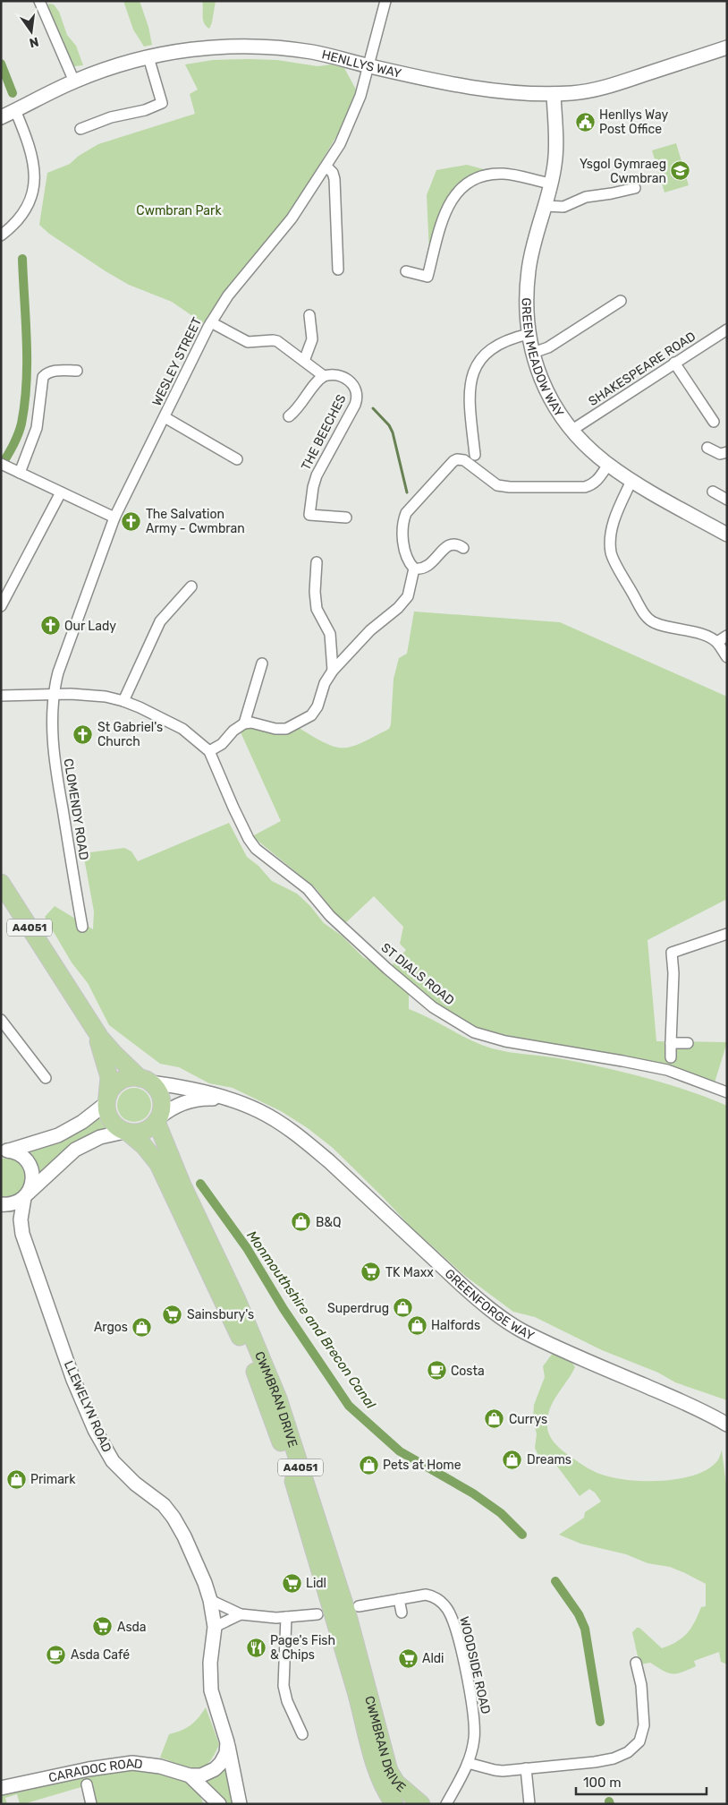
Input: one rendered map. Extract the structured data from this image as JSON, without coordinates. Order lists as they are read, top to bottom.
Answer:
{
  "streets": {
    "main road": ["A4051", "CWMBRAN DRIVE"],
    "street": [
      "HENLLYS WAY",
      "GREEN MEADOW WAY",
      "WESLEY STREET",
      "SHAKESPEARE ROAD",
      "THE BEECHES",
      "CLOMENDY ROAD",
      "ST DIALS ROAD",
      "GREENFORGE WAY",
      "LLEWELYN ROAD",
      "WOODSIDE ROAD",
      "CARADOC ROAD"
    ]
  },
  "crossings": [
    ["HENLLYS WAY", "GREEN MEADOW WAY"],
    ["HENLLYS WAY", "WESLEY STREET"],
    ["GREEN MEADOW WAY", "SHAKESPEARE ROAD"],
    ["WESLEY STREET", "CLOMENDY ROAD"],
    ["A4051", "GREENFORGE WAY"],
    ["A4051", "CWMBRAN DRIVE"],
    ["GREENFORGE WAY", "CWMBRAN DRIVE"]
  ],
  "water": ["Monmouthshire and Brecon Canal"],
  "parks": ["Cwmbran Park"],
  "places": {
    "public building": ["Henllys Way Post Office"],
    "school or university": ["Ysgol Gymraeg Cwmbran"],
    "church": ["The Salvation Army - Cwmbran", "Our Lady", "St Gabriel's Church"],
    "shop": [
      "B&Q",
      "Superdrug",
      "Halfords",
      "Argos",
      "Currys",
      "Dreams",
      "Pets at Home",
      "Primark"
    ],
    "supermarket": [
      "TK Maxx",
      "Sainsbury's",
      "Lidl",
      "Asda",
      "Aldi"
    ],
    "cafe": ["Costa", "Asda Café"],
    "restaurant": ["Page's Fish & Chips"]
  },
  "scale_bar": "100 m",
  "north": "bottom"
}
